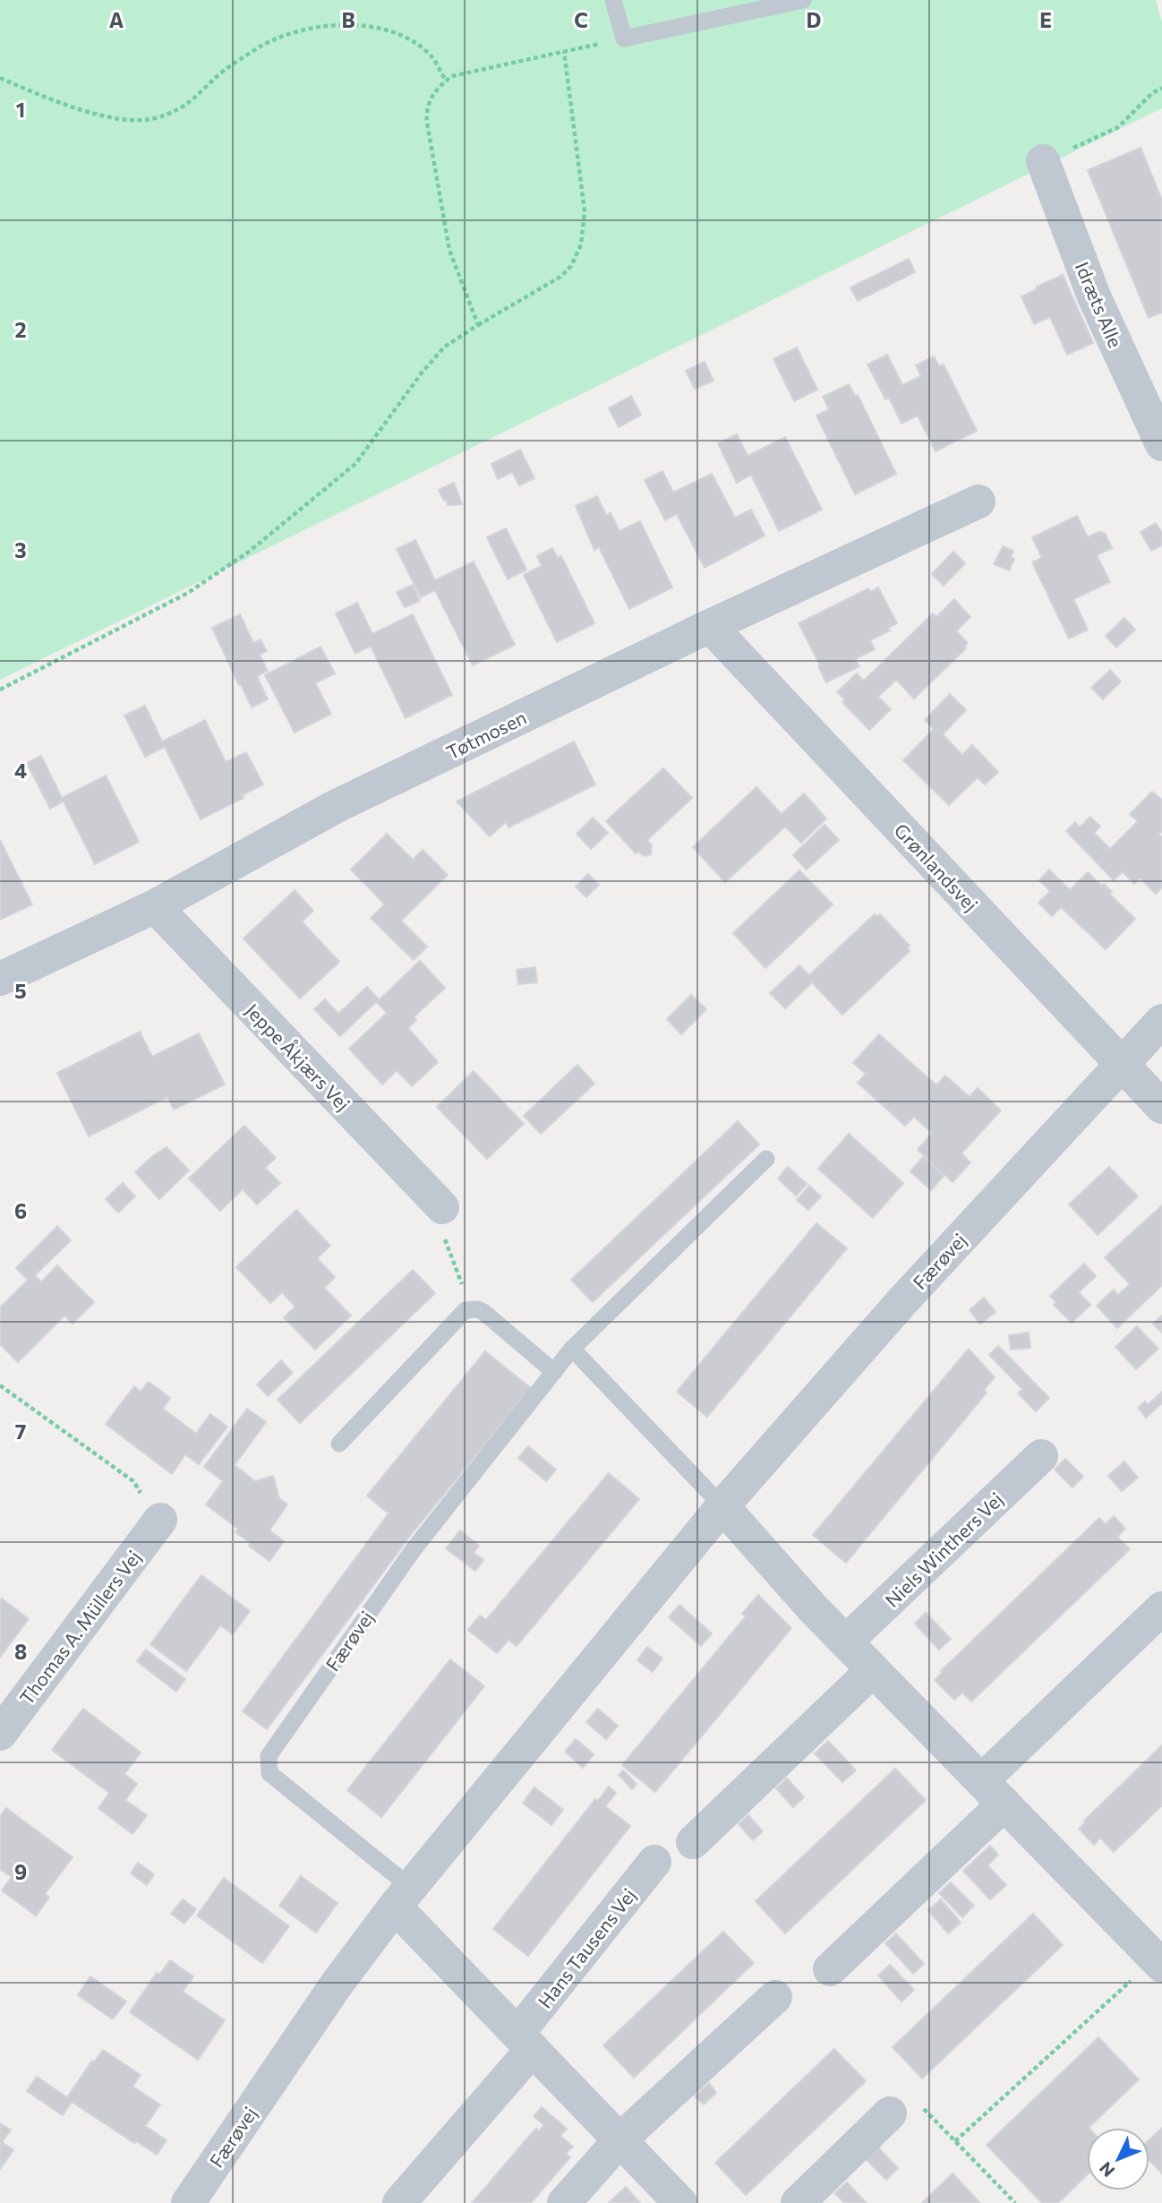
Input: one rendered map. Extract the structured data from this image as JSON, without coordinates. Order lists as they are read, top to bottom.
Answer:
{
  "streets": {
    "street": [
      "Idræts Alle",
      "Tøtmosen",
      "Grønlandsvej",
      "Jeppe Åkjærs Vej",
      "Færøvej",
      "Niels Winthers Vej",
      "Thomas A. Müllers Vej",
      "Hans Tausens Vej"
    ]
  },
  "crossings": [
    ["Tøtmosen", "Grønlandsvej"],
    ["Tøtmosen", "Jeppe Åkjærs Vej"],
    ["Grønlandsvej", "Færøvej"]
  ],
  "north": "bottom left",
  "grid": {
    "columns": [
      "A",
      "B",
      "C",
      "D",
      "E"
    ],
    "rows": [
      "1",
      "2",
      "3",
      "4",
      "5",
      "6",
      "7",
      "8",
      "9"
    ]
  }
}
